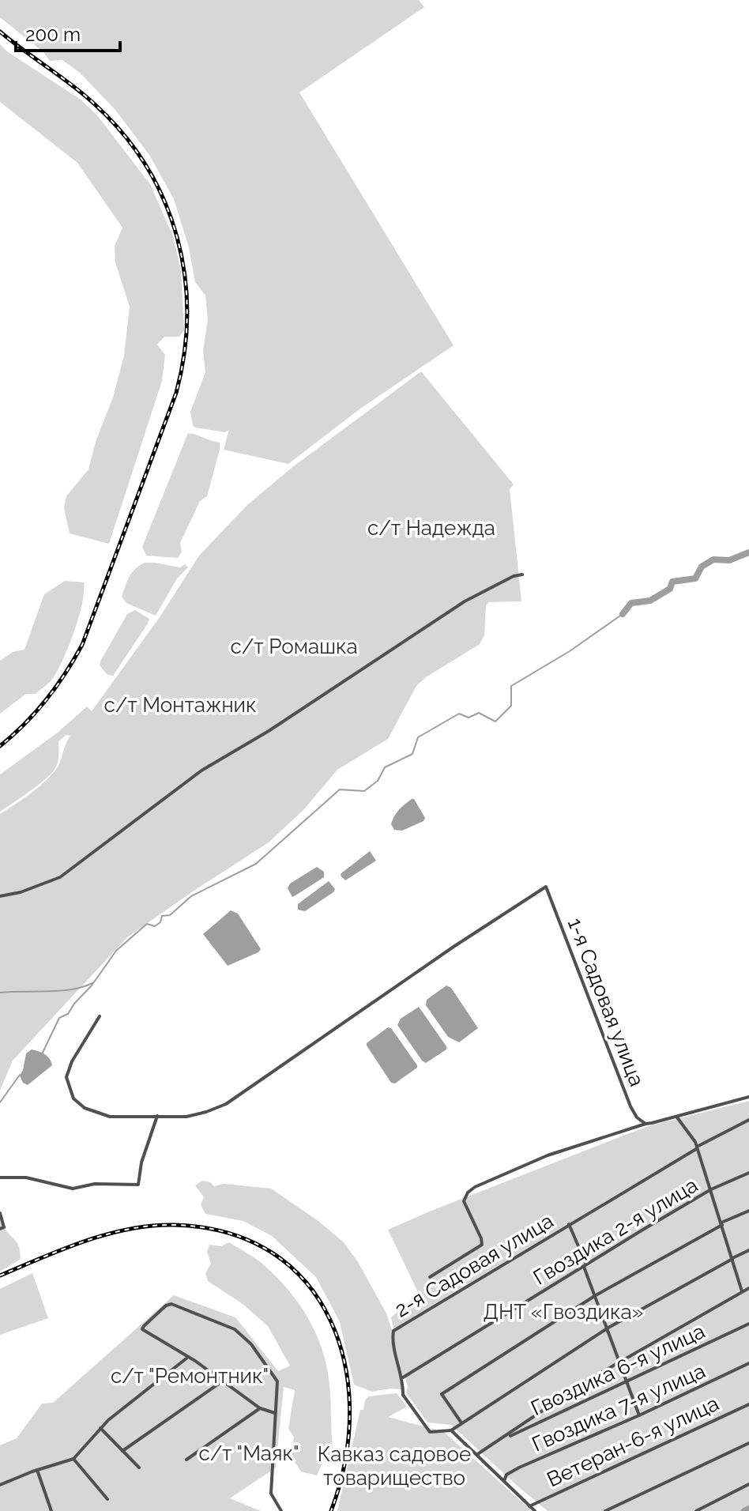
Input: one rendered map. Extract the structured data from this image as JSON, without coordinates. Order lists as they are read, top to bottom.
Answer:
{
  "streets": {
    "street": [
      "1-я Садовая улица",
      "Гвоздика 2-я улица",
      "2-я Садовая улица",
      "Гвоздика 6-я улица",
      "Гвоздика 7-я улица",
      "Ветеран-6-я улица"
    ]
  },
  "crossings": [
    ["Гвоздика 2-я улица", "2-я Садовая улица"],
    ["2-я Садовая улица", "Гвоздика 6-я улица"],
    ["2-я Садовая улица", "Гвоздика 7-я улица"]
  ],
  "parks": [
    "с/т Надежда",
    "с/т Ромашка",
    "с/т Монтажник",
    "ДНТ «Гвоздика»",
    "с/т \"Ремонтник\"",
    "с/т \"Маяк\"",
    "Кавказ садовое товарищество"
  ],
  "scale_bar": "200 m"
}
